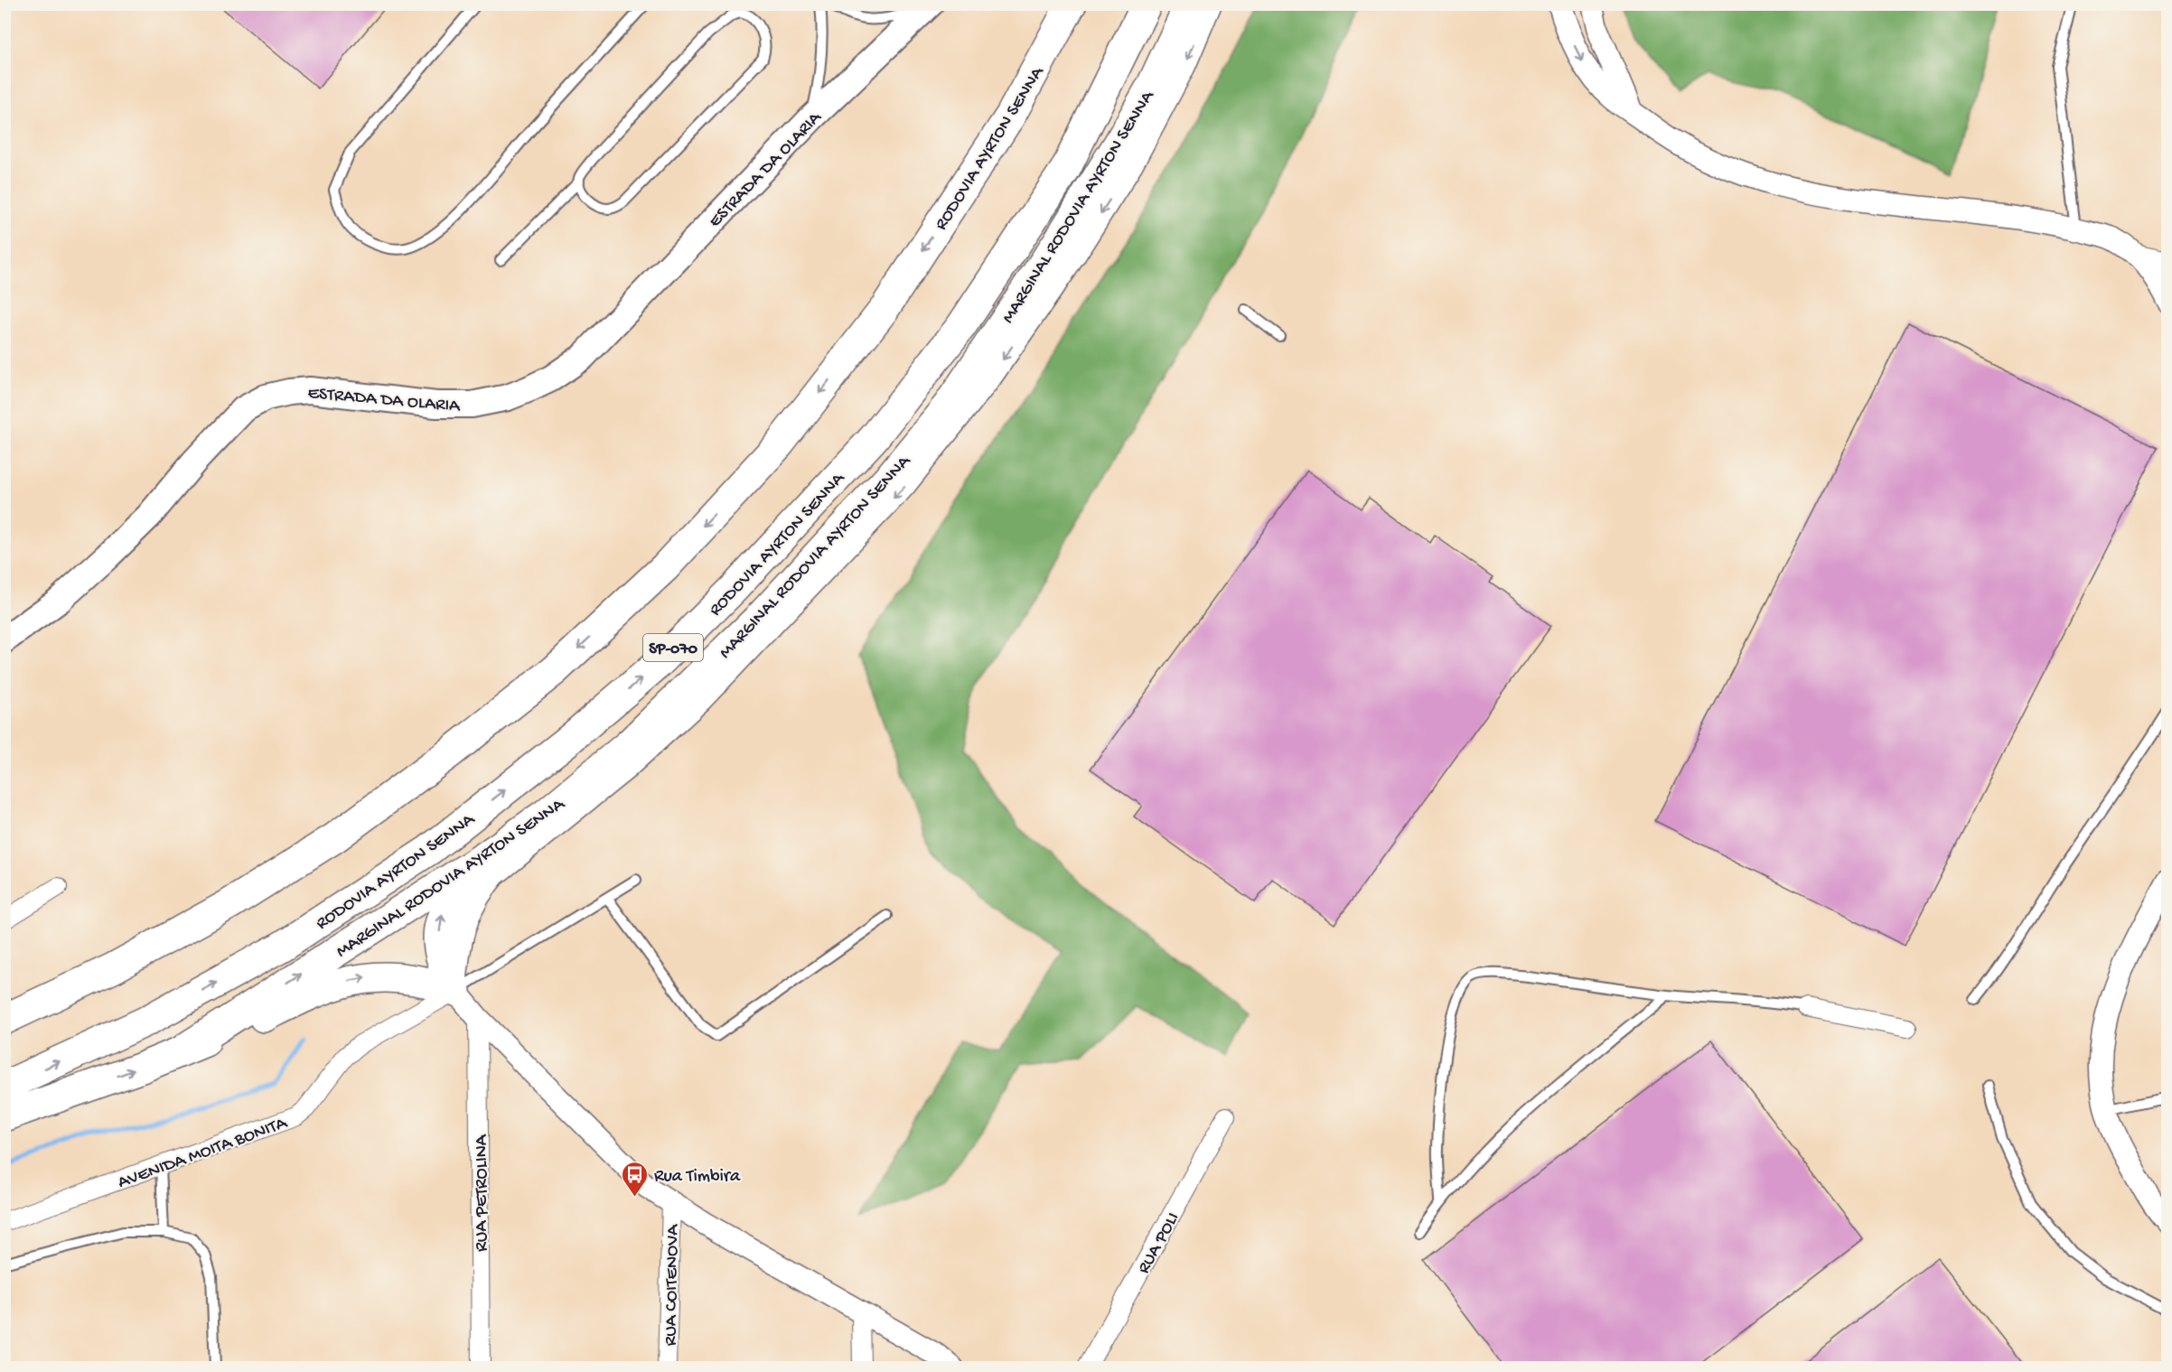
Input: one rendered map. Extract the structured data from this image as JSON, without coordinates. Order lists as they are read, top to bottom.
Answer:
{
  "streets": {
    "highway": ["RODOVIA AYRTON SENNA", "MARGINAL RODOVIA AYRTON SENNA", "SP-070"],
    "main road": ["ESTRADA DA OLARIA"],
    "street": [
      "AVENIDA MOITA BONITA",
      "RUA PETROLINA",
      "RUA POLI",
      "RUA COITENOVA"
    ]
  },
  "crossings": [
    ["MARGINAL RODOVIA AYRTON SENNA", "AVENIDA MOITA BONITA"]
  ],
  "places": {
    "bus stop": ["Rua Timbira"]
  }
}
